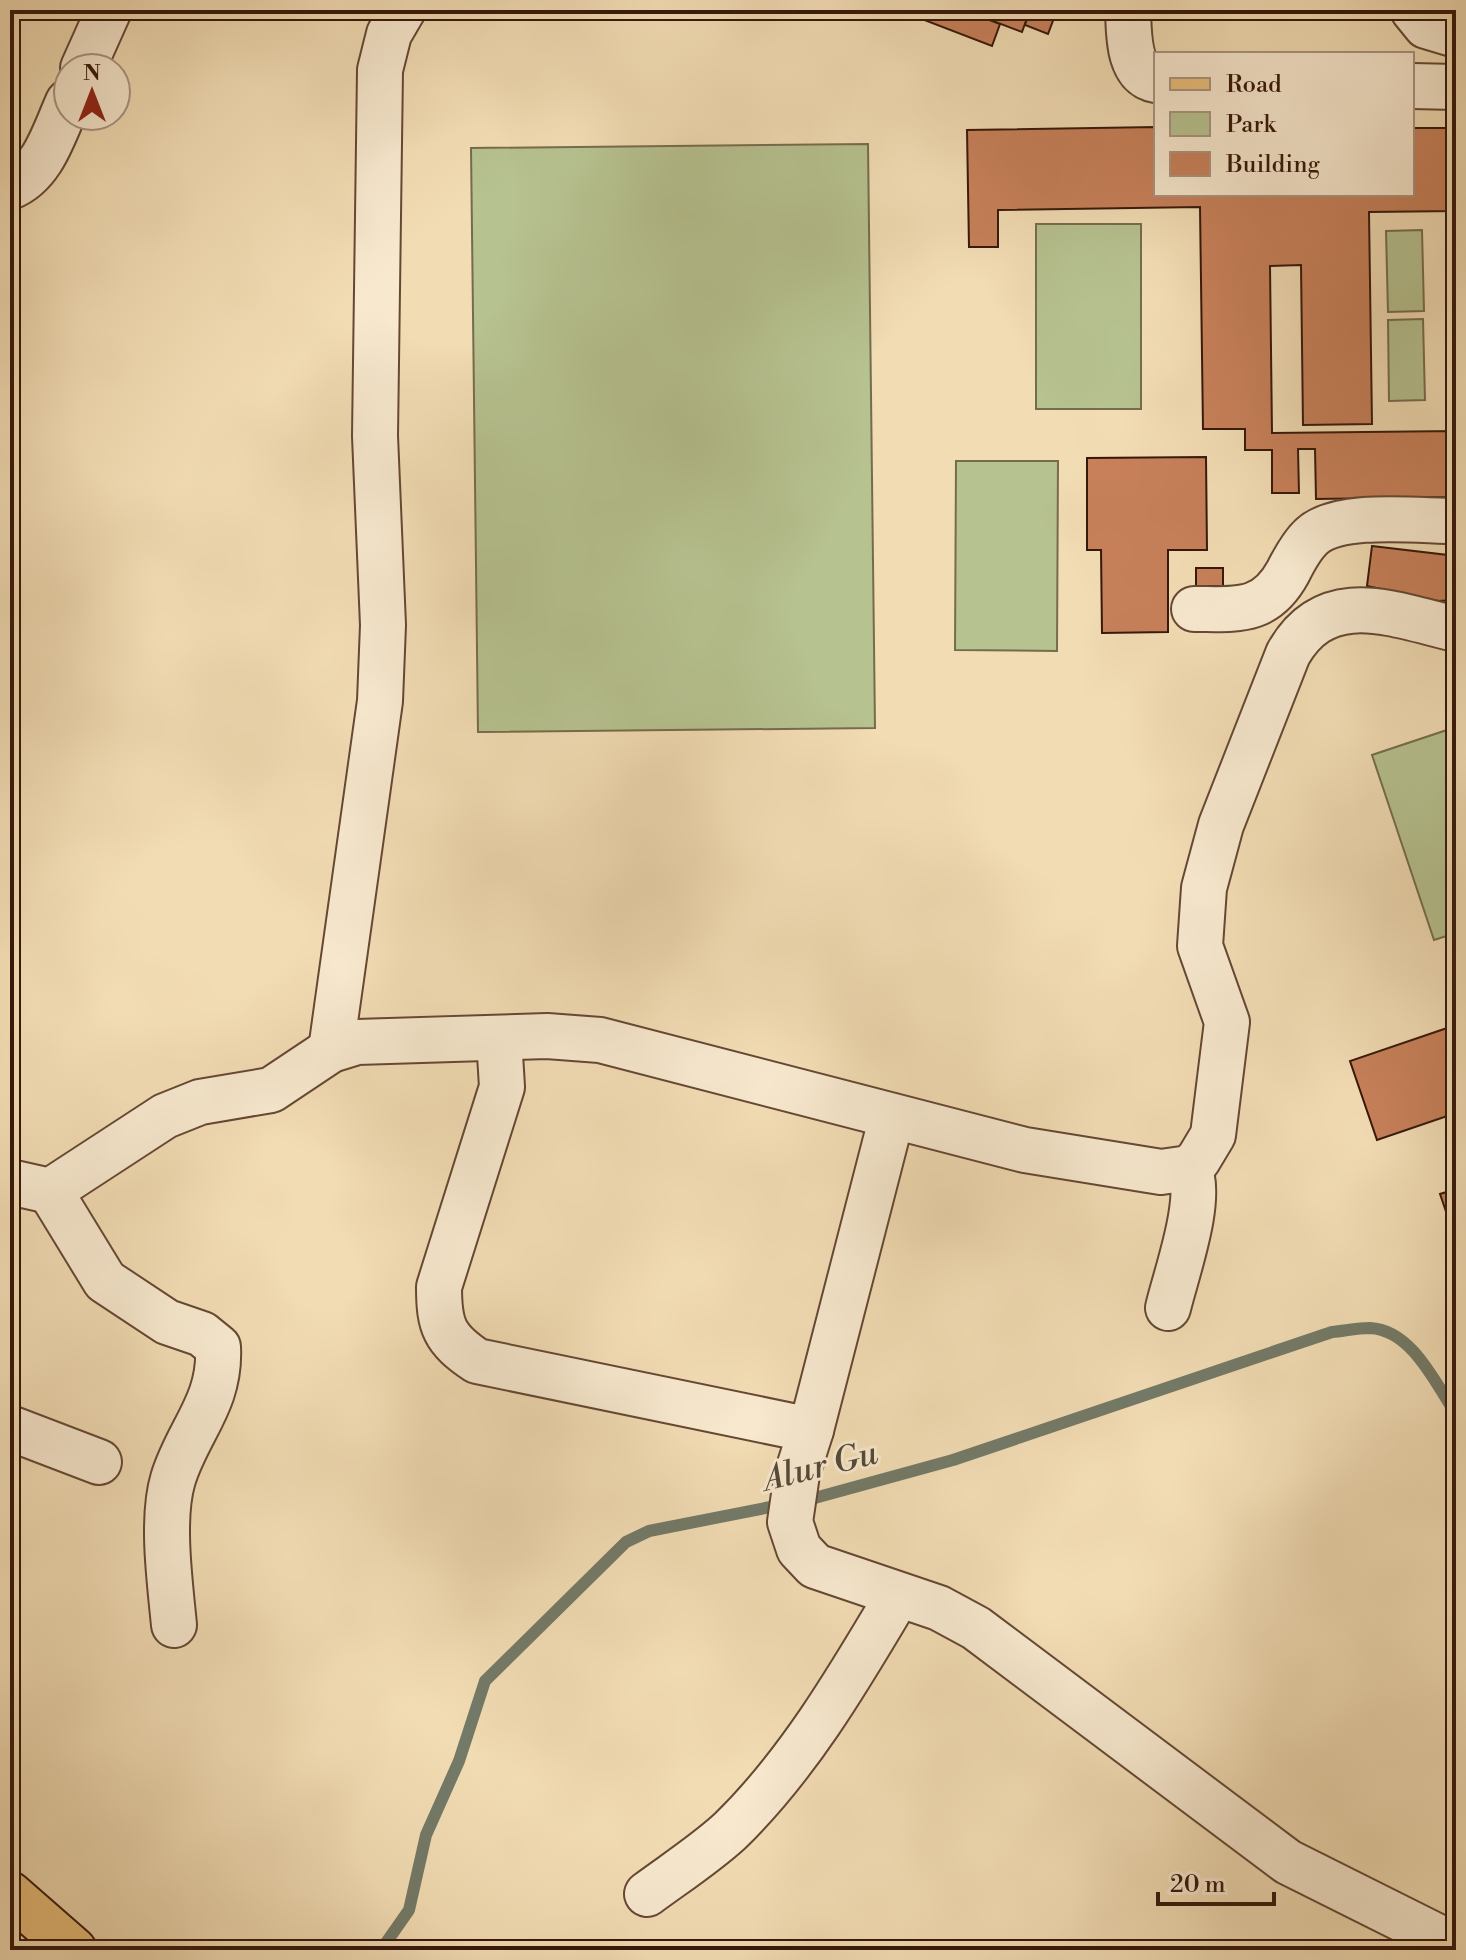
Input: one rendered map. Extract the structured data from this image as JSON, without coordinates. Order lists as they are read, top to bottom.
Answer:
{
  "water": ["Alur Gu"],
  "legend": ["Road", "Park", "Building"],
  "scale_bar": "20 m",
  "north": "top"
}
